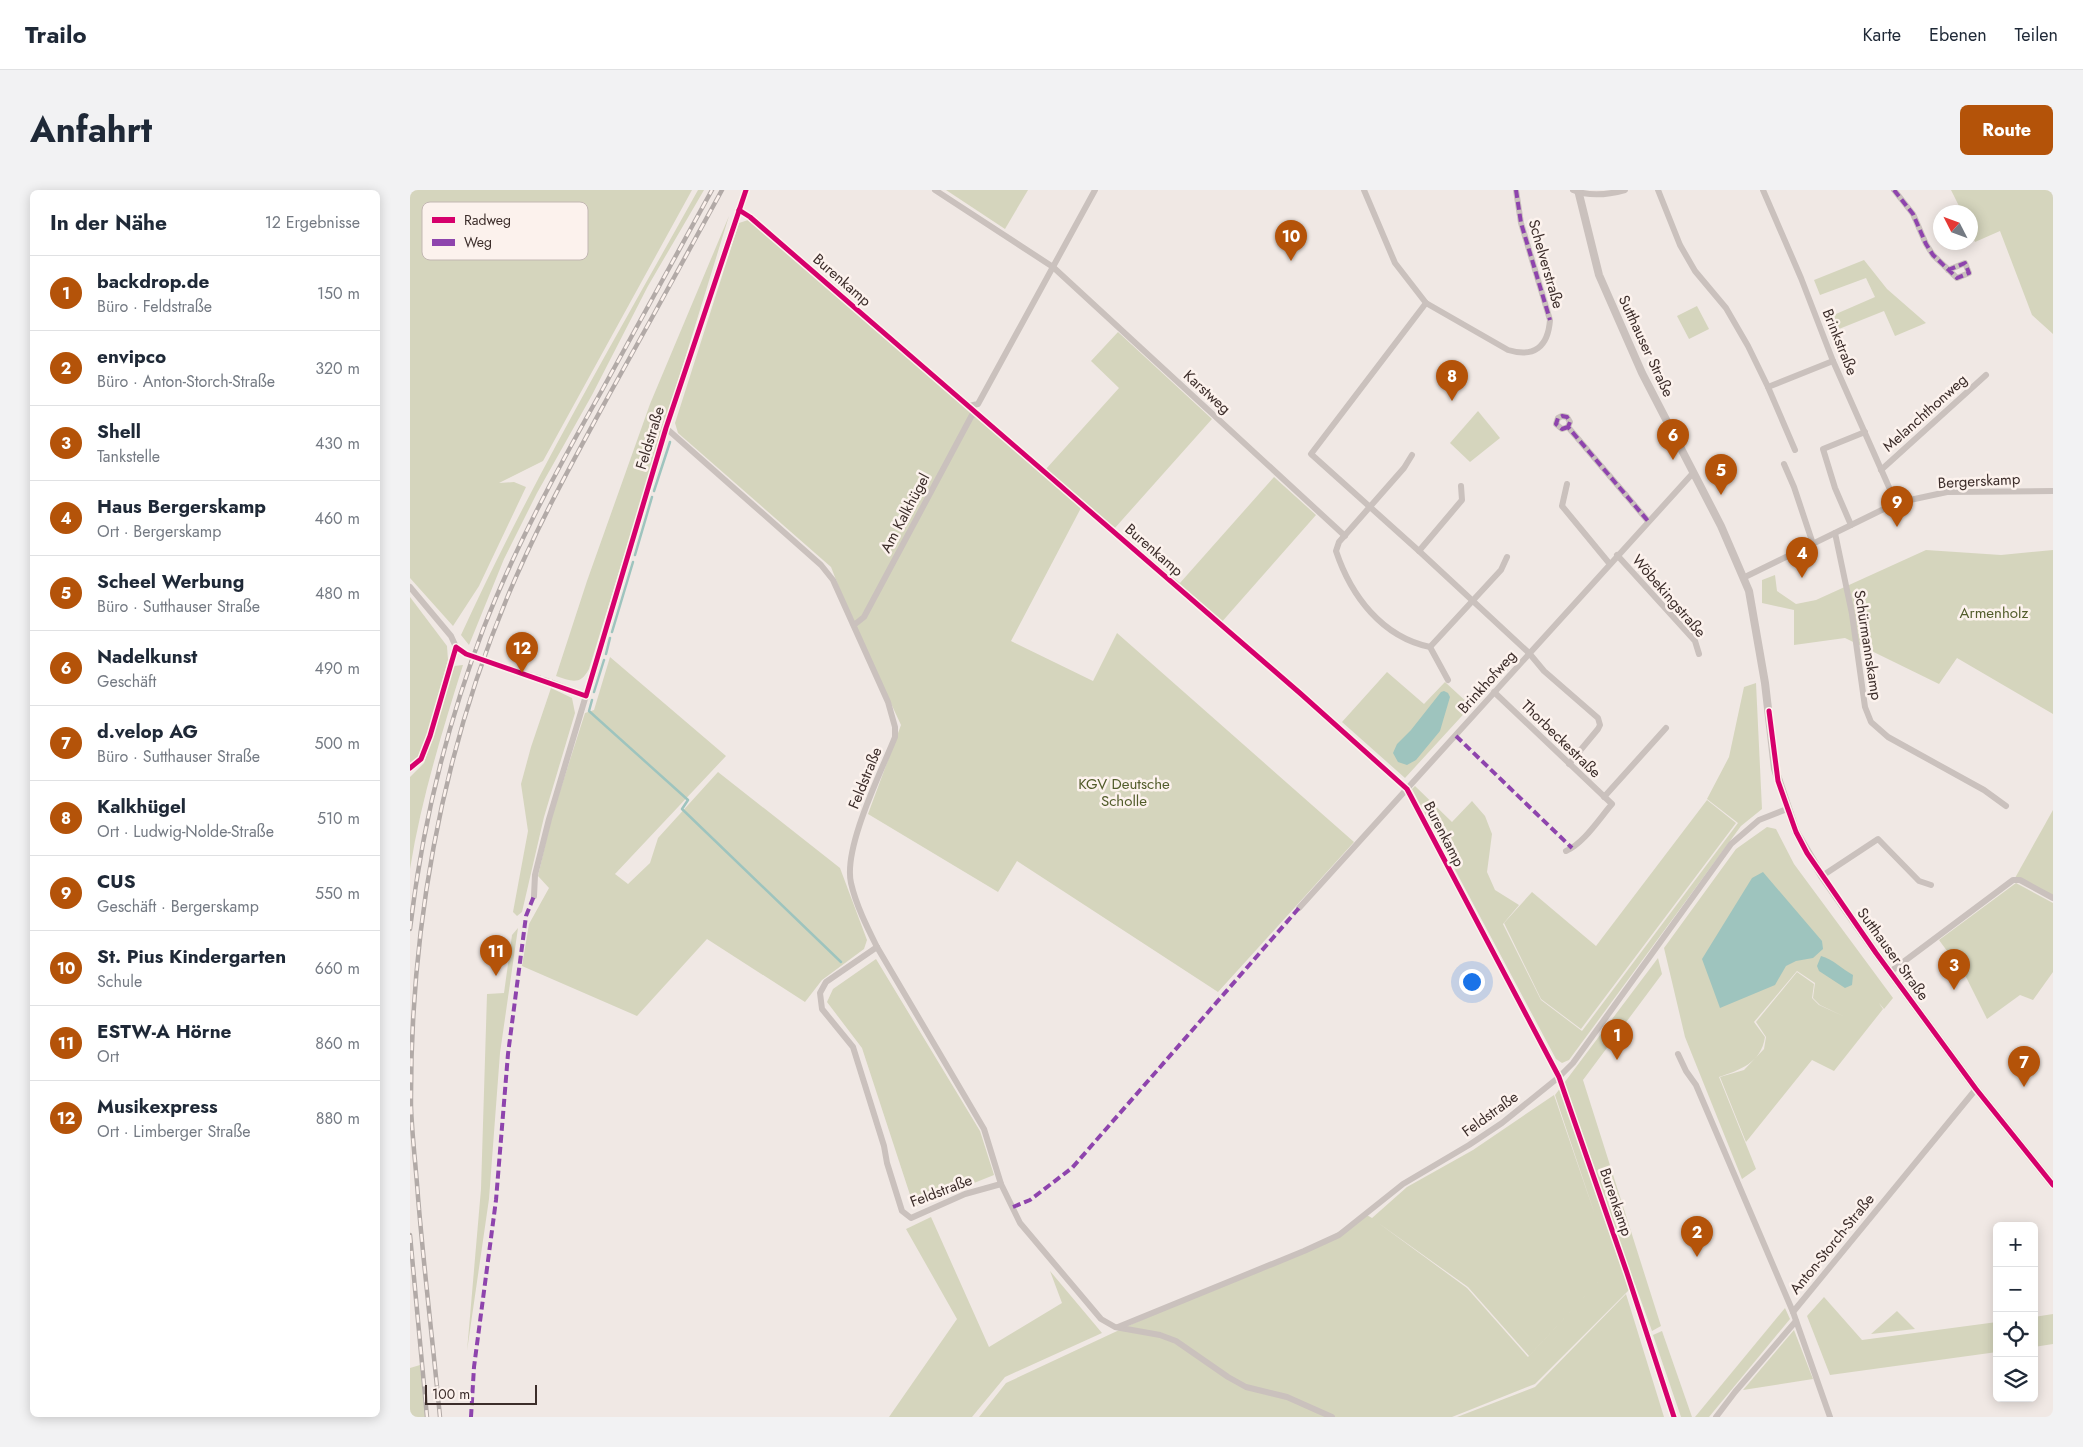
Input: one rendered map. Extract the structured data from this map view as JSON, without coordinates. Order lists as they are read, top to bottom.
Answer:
{
  "streets": {
    "street": [
      "Schelverstraße",
      "Burenkamp",
      "Brinkstraße",
      "Sutthauser Straße",
      "Karstweg",
      "Melanchthonweg",
      "Feldstraße",
      "Bergerskamp",
      "Am Kalkhügel",
      "Wöbekingstraße",
      "Schürmannskamp",
      "Brinkhofweg",
      "Thorbeckestraße",
      "Anton-Storch-Straße"
    ]
  },
  "crossings": [
    ["Burenkamp", "Karstweg"],
    ["Burenkamp", "Feldstraße"],
    ["Burenkamp", "Am Kalkhügel"],
    ["Burenkamp", "Brinkhofweg"],
    ["Brinkstraße", "Melanchthonweg"],
    ["Brinkstraße", "Bergerskamp"],
    ["Sutthauser Straße", "Feldstraße"],
    ["Sutthauser Straße", "Bergerskamp"],
    ["Sutthauser Straße", "Brinkhofweg"],
    ["Sutthauser Straße", "Anton-Storch-Straße"],
    ["Feldstraße", "Am Kalkhügel"],
    ["Bergerskamp", "Schürmannskamp"],
    ["Wöbekingstraße", "Brinkhofweg"],
    ["Brinkhofweg", "Thorbeckestraße"]
  ],
  "parks": ["Armenholz", "KGV Deutsche Scholle"],
  "legend": ["Radweg", "Weg"],
  "scale_bar": "100 m",
  "north": "top left",
  "page": {
    "header": "Trailo",
    "nav": ["Karte", "Ebenen", "Teilen"],
    "title": "Anfahrt",
    "buttons": "Route",
    "heading": ["In der Nähe", "12 Ergebnisse"],
    "pins": [
      "10",
      "8",
      "6",
      "5",
      "9",
      "4",
      "12",
      "11",
      "3",
      "1",
      "7",
      "2"
    ],
    "list": [
      {
        "mark": "1",
        "name": "backdrop.de",
        "note": "Büro · Feldstraße",
        "value": "150 m"
      },
      {
        "mark": "2",
        "name": "envipco",
        "note": "Büro · Anton-Storch-Straße",
        "value": "320 m"
      },
      {
        "mark": "3",
        "name": "Shell",
        "note": "Tankstelle",
        "value": "430 m"
      },
      {
        "mark": "4",
        "name": "Haus Bergerskamp",
        "note": "Ort · Bergerskamp",
        "value": "460 m"
      },
      {
        "mark": "5",
        "name": "Scheel Werbung",
        "note": "Büro · Sutthauser Straße",
        "value": "480 m"
      },
      {
        "mark": "6",
        "name": "Nadelkunst",
        "note": "Geschäft",
        "value": "490 m"
      },
      {
        "mark": "7",
        "name": "d.velop AG",
        "note": "Büro · Sutthauser Straße",
        "value": "500 m"
      },
      {
        "mark": "8",
        "name": "Kalkhügel",
        "note": "Ort · Ludwig-Nolde-Straße",
        "value": "510 m"
      },
      {
        "mark": "9",
        "name": "CUS",
        "note": "Geschäft · Bergerskamp",
        "value": "550 m"
      },
      {
        "mark": "10",
        "name": "St. Pius Kindergarten",
        "note": "Schule",
        "value": "660 m"
      },
      {
        "mark": "11",
        "name": "ESTW-A Hörne",
        "note": "Ort",
        "value": "860 m"
      },
      {
        "mark": "12",
        "name": "Musikexpress",
        "note": "Ort · Limberger Straße",
        "value": "880 m"
      }
    ],
    "map_buttons": ["+", "−"],
    "scale": "100 m"
  }
}
